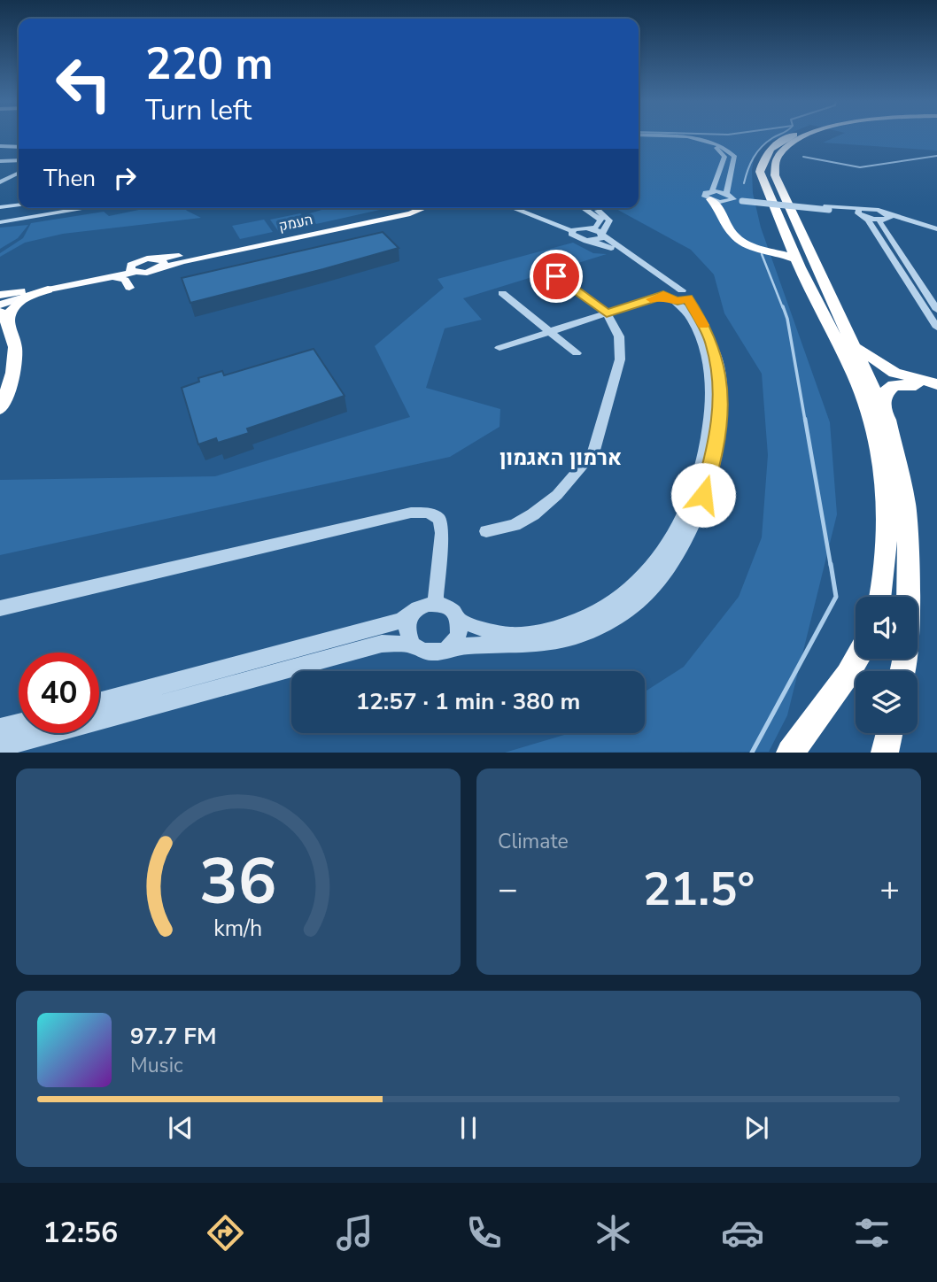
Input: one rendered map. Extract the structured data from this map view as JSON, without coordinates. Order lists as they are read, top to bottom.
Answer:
{
  "streets": {
    "main road": ["העמק"]
  },
  "districts": ["ארמון האגמון"],
  "page": {
    "turn": ["220 m", "Turn left"],
    "then": "Then",
    "limit": "40",
    "trip": "12:57 · 1 min · 380 m",
    "tile": "Climate",
    "heat": ["−", "21.5°", "+"],
    "song": ["97.7 FM", "Music"],
    "tabs": "12:56",
    "gauge": ["36", "km/h"]
  }
}
